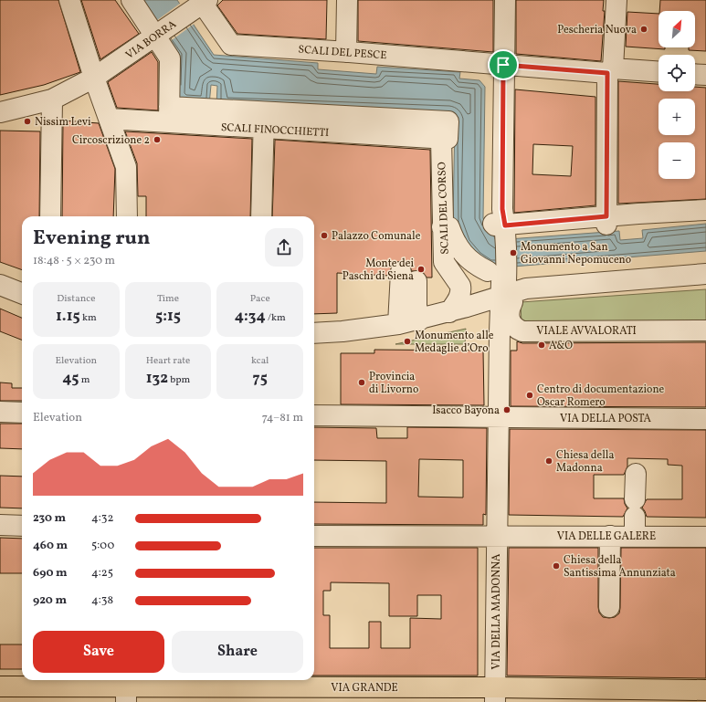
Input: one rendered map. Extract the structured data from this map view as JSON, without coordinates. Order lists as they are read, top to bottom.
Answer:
{
  "streets": {
    "main road": ["VIA GRANDE"],
    "street": [
      "VIA BORRA",
      "SCALI DEL PESCE",
      "SCALI FINOCCHIETTI",
      "SCALI DEL CORSO",
      "VIALE AVVALORATI",
      "VIA DELLA POSTA",
      "VIA DELLE GALERE",
      "VIA DELLA MADONNA"
    ]
  },
  "crossings": [
    ["VIA BORRA", "SCALI DEL PESCE"],
    ["SCALI FINOCCHIETTI", "SCALI DEL CORSO"],
    ["VIA DELLA POSTA", "VIA DELLA MADONNA"],
    ["VIA DELLE GALERE", "VIA DELLA MADONNA"],
    ["VIA DELLA MADONNA", "VIA GRANDE"]
  ],
  "places": [
    "Pescheria Nuova",
    "Nissim Levi",
    "Circoscrizione 2",
    "Palazzo Comunale",
    "Monumento a San Giovanni Nepomuceno",
    "Monte dei Paschi di Siena",
    "Monumento alle Medaglie d’Oro",
    "A&O",
    "Provincia di Livorno",
    "Centro di documentazione Oscar Romero",
    "Isacco Bayona",
    "Chiesa della Madonna",
    "Chiesa della Santissima Annunziata"
  ],
  "north": "top right",
  "page": {
    "map_buttons": ["+", "−"],
    "heading": ["Evening run", "18:48 · 5 × 230 m"],
    "stats": [
      ["Distance", "1.15 km"],
      ["Time", "5:15"],
      ["Pace", "4:34 /km"],
      ["Elevation", "45 m"],
      ["Heart rate", "132 bpm"],
      ["kcal", "75"]
    ],
    "chart": ["Elevation", "74–81 m"],
    "list": [
      {
        "name": "230 m",
        "note": "4:32"
      },
      {
        "name": "460 m",
        "note": "5:00"
      },
      {
        "name": "690 m",
        "note": "4:25"
      },
      {
        "name": "920 m",
        "note": "4:38"
      }
    ],
    "buttons": ["Save", "Share"]
  }
}
